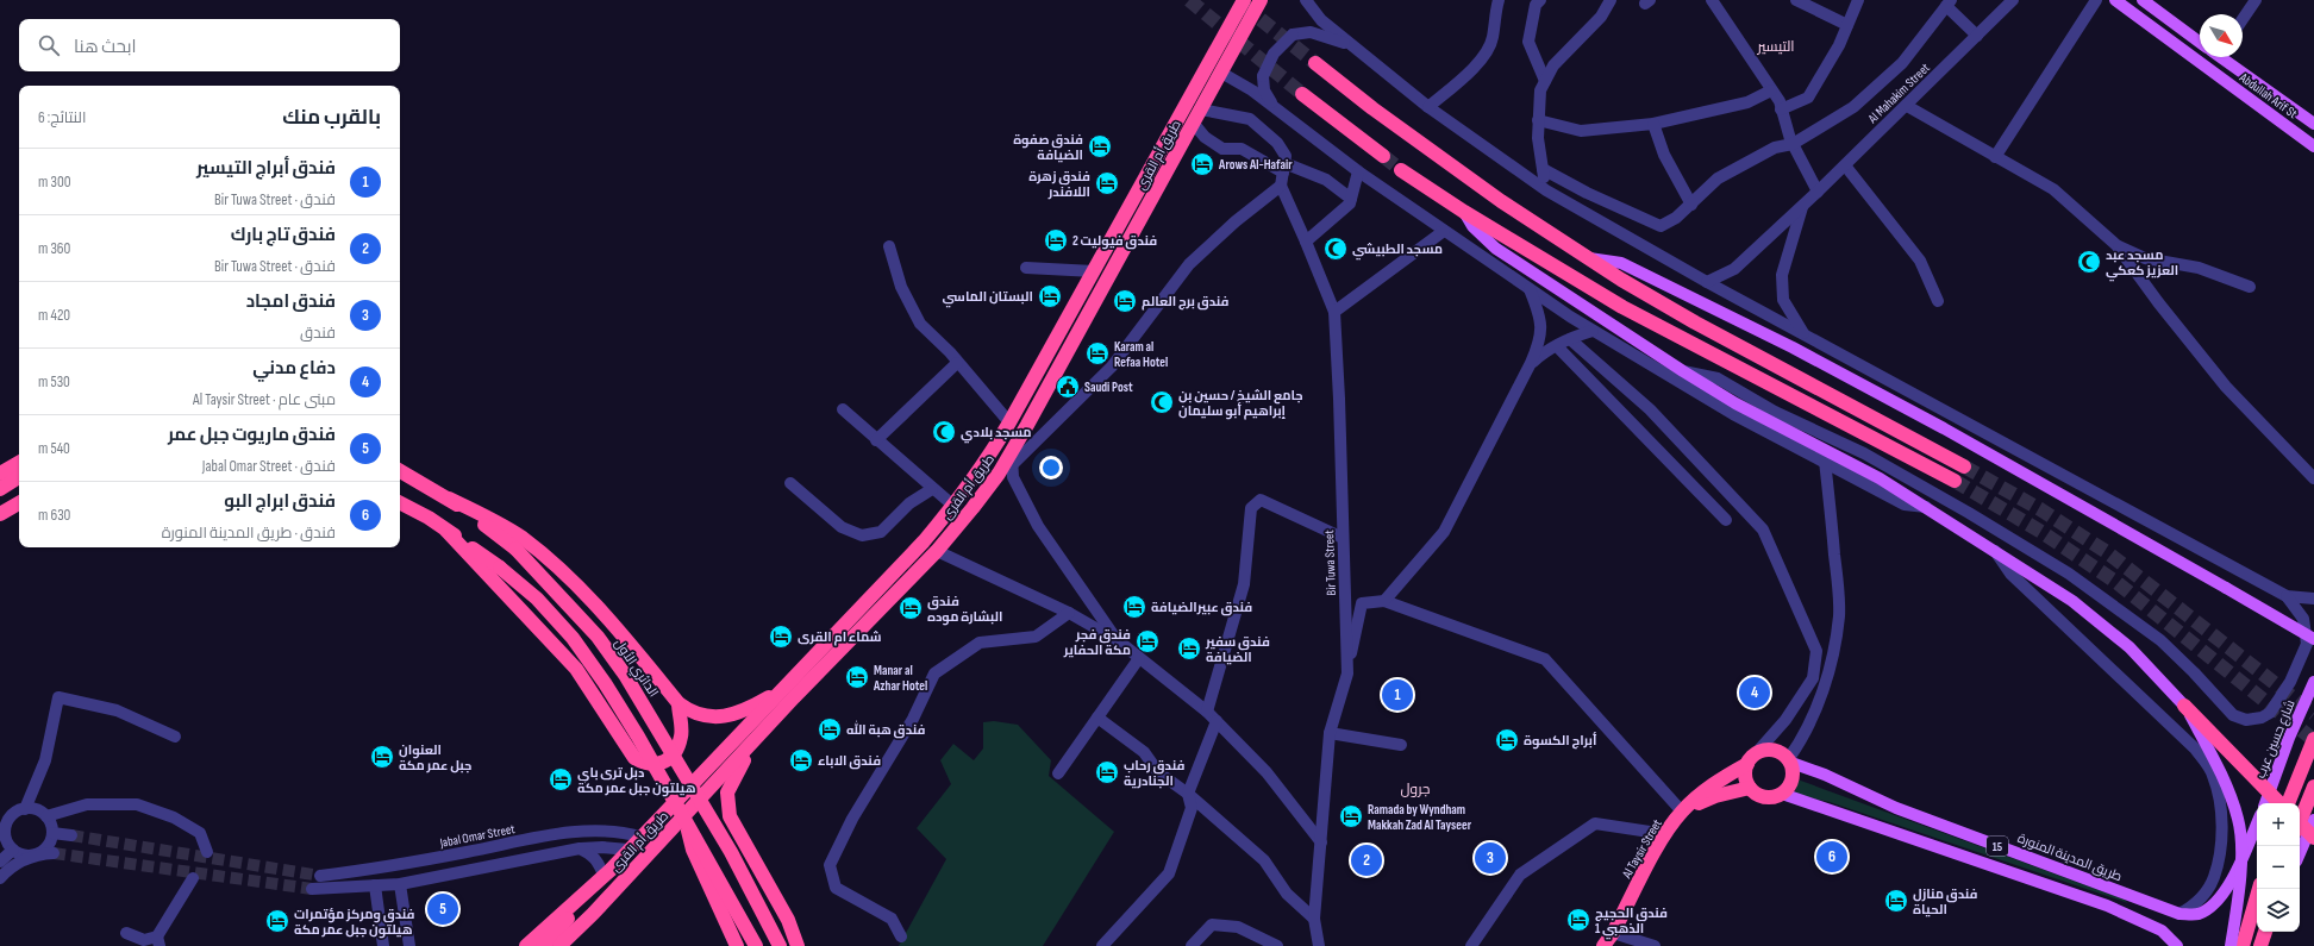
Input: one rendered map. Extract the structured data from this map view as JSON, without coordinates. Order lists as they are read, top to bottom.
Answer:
{
  "streets": {
    "highway": ["طريق أم القرى", "الدائري الأول", "Al Taysir Street"],
    "main road": [
      "Abdullah Arif St",
      "شارع حسين عرب",
      "15",
      "طريق المدينة المنورة"
    ],
    "street": ["Al Mahakim Street", "Bir Tuwa Street", "Jabal Omar Street"]
  },
  "crossings": [
    ["طريق أم القرى", "Jabal Omar Street"],
    ["15", "Al Taysir Street"],
    ["15", "طريق المدينة المنورة"],
    ["Al Taysir Street", "طريق المدينة المنورة"]
  ],
  "districts": ["التيسير", "جرول"],
  "places": {
    "hotel": [
      "فندق صفوة الضيافة",
      "Arows Al-Hafair",
      "فندق زهرة اللافندر",
      "فندق فيوليت 2",
      "البستان الماسي",
      "فندق برج العالم",
      "Karam al Refaa Hotel",
      "فندق عبيرالضيافة",
      "فندق البشارة موده",
      "شماء ام القرى",
      "فندق فجر مكة الحفاير",
      "فندق سفير الضيافة",
      "Manar al Azhar Hotel",
      "فندق هبة الله",
      "أبراج الكسوة",
      "العنوان جبل عمر مكة",
      "فندق الاباء",
      "فندق رحاب الجنادرية",
      "دبل ترى باي هيلتون جبل عمر مكة",
      "Ramada by Wyndham Makkah Zad Al Tayseer",
      "فندق منازل الحياة",
      "فندق الحجيج الذهبي 1",
      "فندق ومركز مؤتمرات هيلتون جبل عمر مكة"
    ],
    "mosque": [
      "مسجد الطبيشي",
      "مسجد عبد العزيز كعكي",
      "جامع الشيخ / حسين بن إبراهيم أبو سليمان",
      "مسجد بلادي"
    ],
    "public building": ["Saudi Post"]
  },
  "north": "bottom right",
  "page": {
    "search": "ابحث هنا",
    "heading": ["بالقرب منك", "النتائج: 6"],
    "list": [
      {
        "mark": "1",
        "name": "فندق أبراج التيسير",
        "note": "فندق · Bir Tuwa Street",
        "value": "300 m"
      },
      {
        "mark": "2",
        "name": "فندق تاج بارك",
        "note": "فندق · Bir Tuwa Street",
        "value": "360 m"
      },
      {
        "mark": "3",
        "name": "فندق امجاد",
        "note": "فندق",
        "value": "420 m"
      },
      {
        "mark": "4",
        "name": "دفاع مدني",
        "note": "مبنى عام · Al Taysir Street",
        "value": "530 m"
      },
      {
        "mark": "5",
        "name": "فندق ماريوت جبل عمر",
        "note": "فندق · Jabal Omar Street",
        "value": "540 m"
      },
      {
        "mark": "6",
        "name": "فندق ابراج البو",
        "note": "فندق · طريق المدينة المنورة",
        "value": "630 m"
      }
    ],
    "pins": [
      "4",
      "1",
      "6",
      "3",
      "2",
      "5"
    ],
    "map_buttons": ["+", "−"]
  }
}
